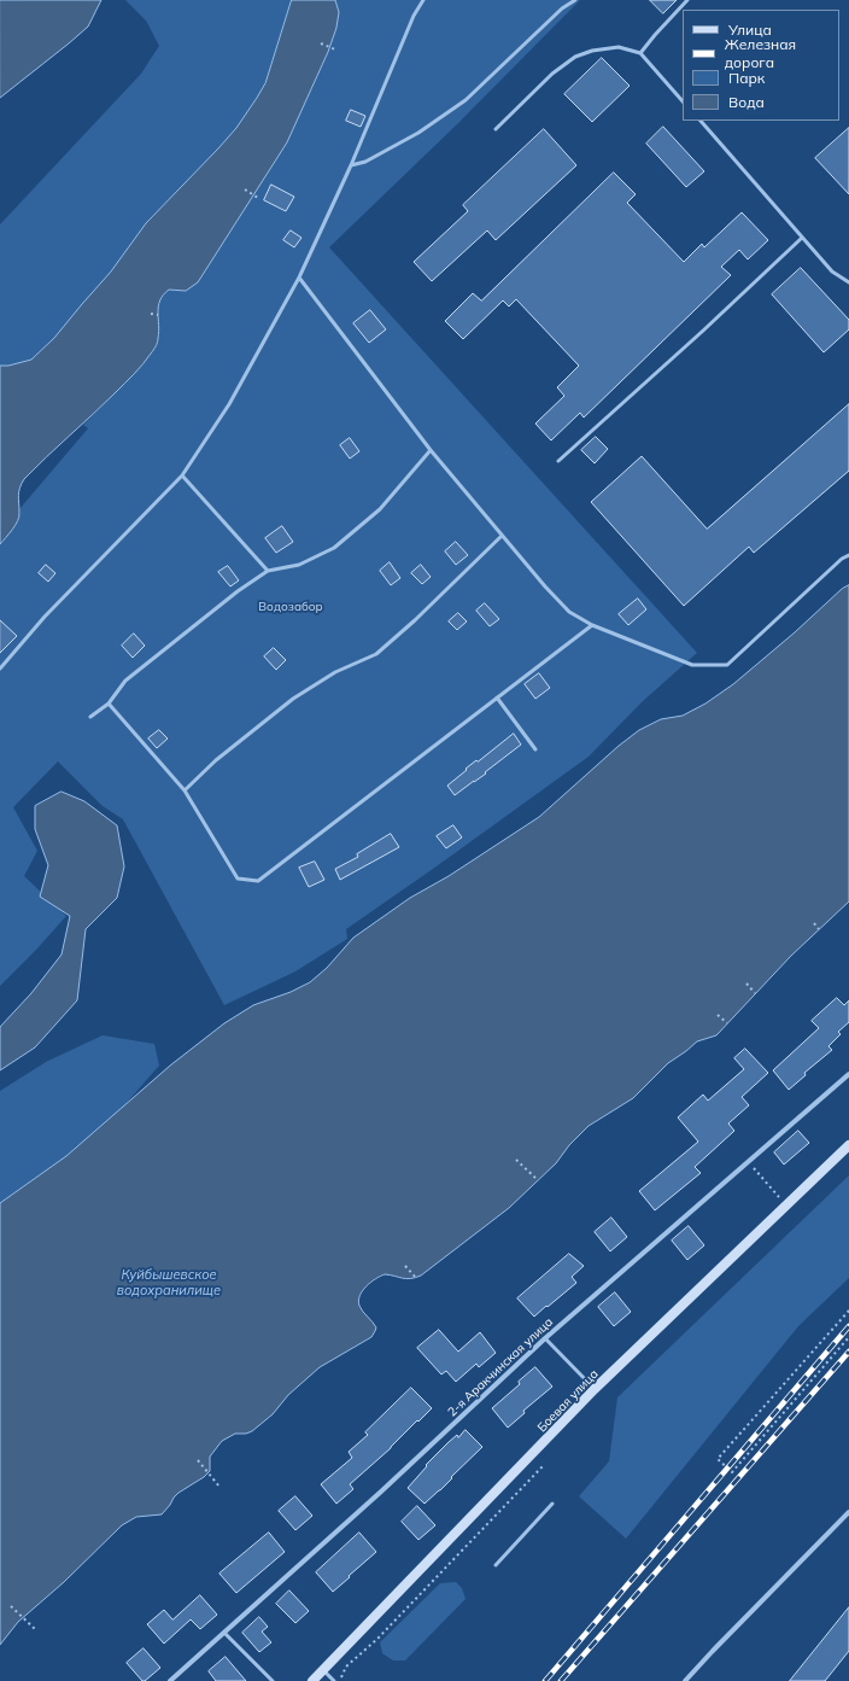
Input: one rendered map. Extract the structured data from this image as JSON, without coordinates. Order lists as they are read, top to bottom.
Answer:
{
  "streets": {
    "main road": ["Боевая улица"],
    "street": ["2-я Аракчинская улица"]
  },
  "water": ["Куйбышевское водохранилище"],
  "parks": ["Водозабор"],
  "legend": [
    "Улица",
    "Железная дорога",
    "Парк",
    "Вода"
  ]
}
